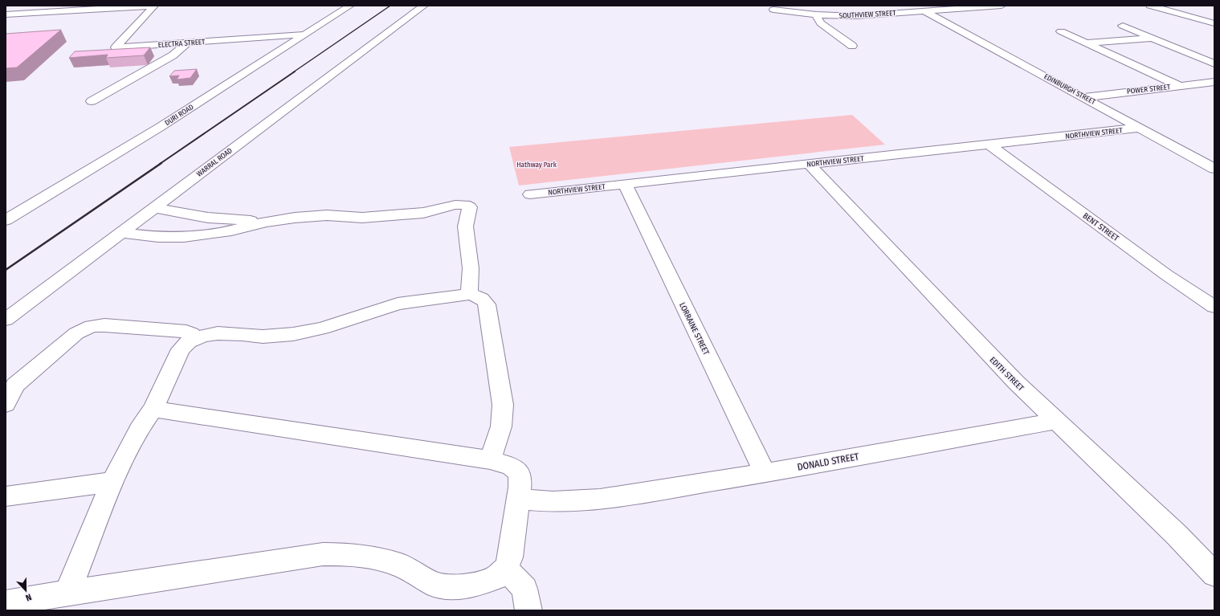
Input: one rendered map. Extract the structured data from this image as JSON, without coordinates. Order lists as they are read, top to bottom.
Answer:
{
  "streets": {
    "street": [
      "SOUTHVIEW STREET",
      "ELECTRA STREET",
      "EDINBURGH STREET",
      "POWER STREET",
      "DURI ROAD",
      "NORTHVIEW STREET",
      "WARRAL ROAD",
      "BENT STREET",
      "LORRAINE STREET",
      "EDITH STREET",
      "DONALD STREET"
    ]
  },
  "crossings": [
    ["SOUTHVIEW STREET", "EDINBURGH STREET"],
    ["ELECTRA STREET", "DURI ROAD"],
    ["EDINBURGH STREET", "POWER STREET"],
    ["EDINBURGH STREET", "NORTHVIEW STREET"],
    ["NORTHVIEW STREET", "BENT STREET"],
    ["NORTHVIEW STREET", "LORRAINE STREET"],
    ["NORTHVIEW STREET", "EDITH STREET"],
    ["LORRAINE STREET", "DONALD STREET"],
    ["EDITH STREET", "DONALD STREET"]
  ],
  "parks": ["Hathway Park"],
  "north": "bottom"
}
